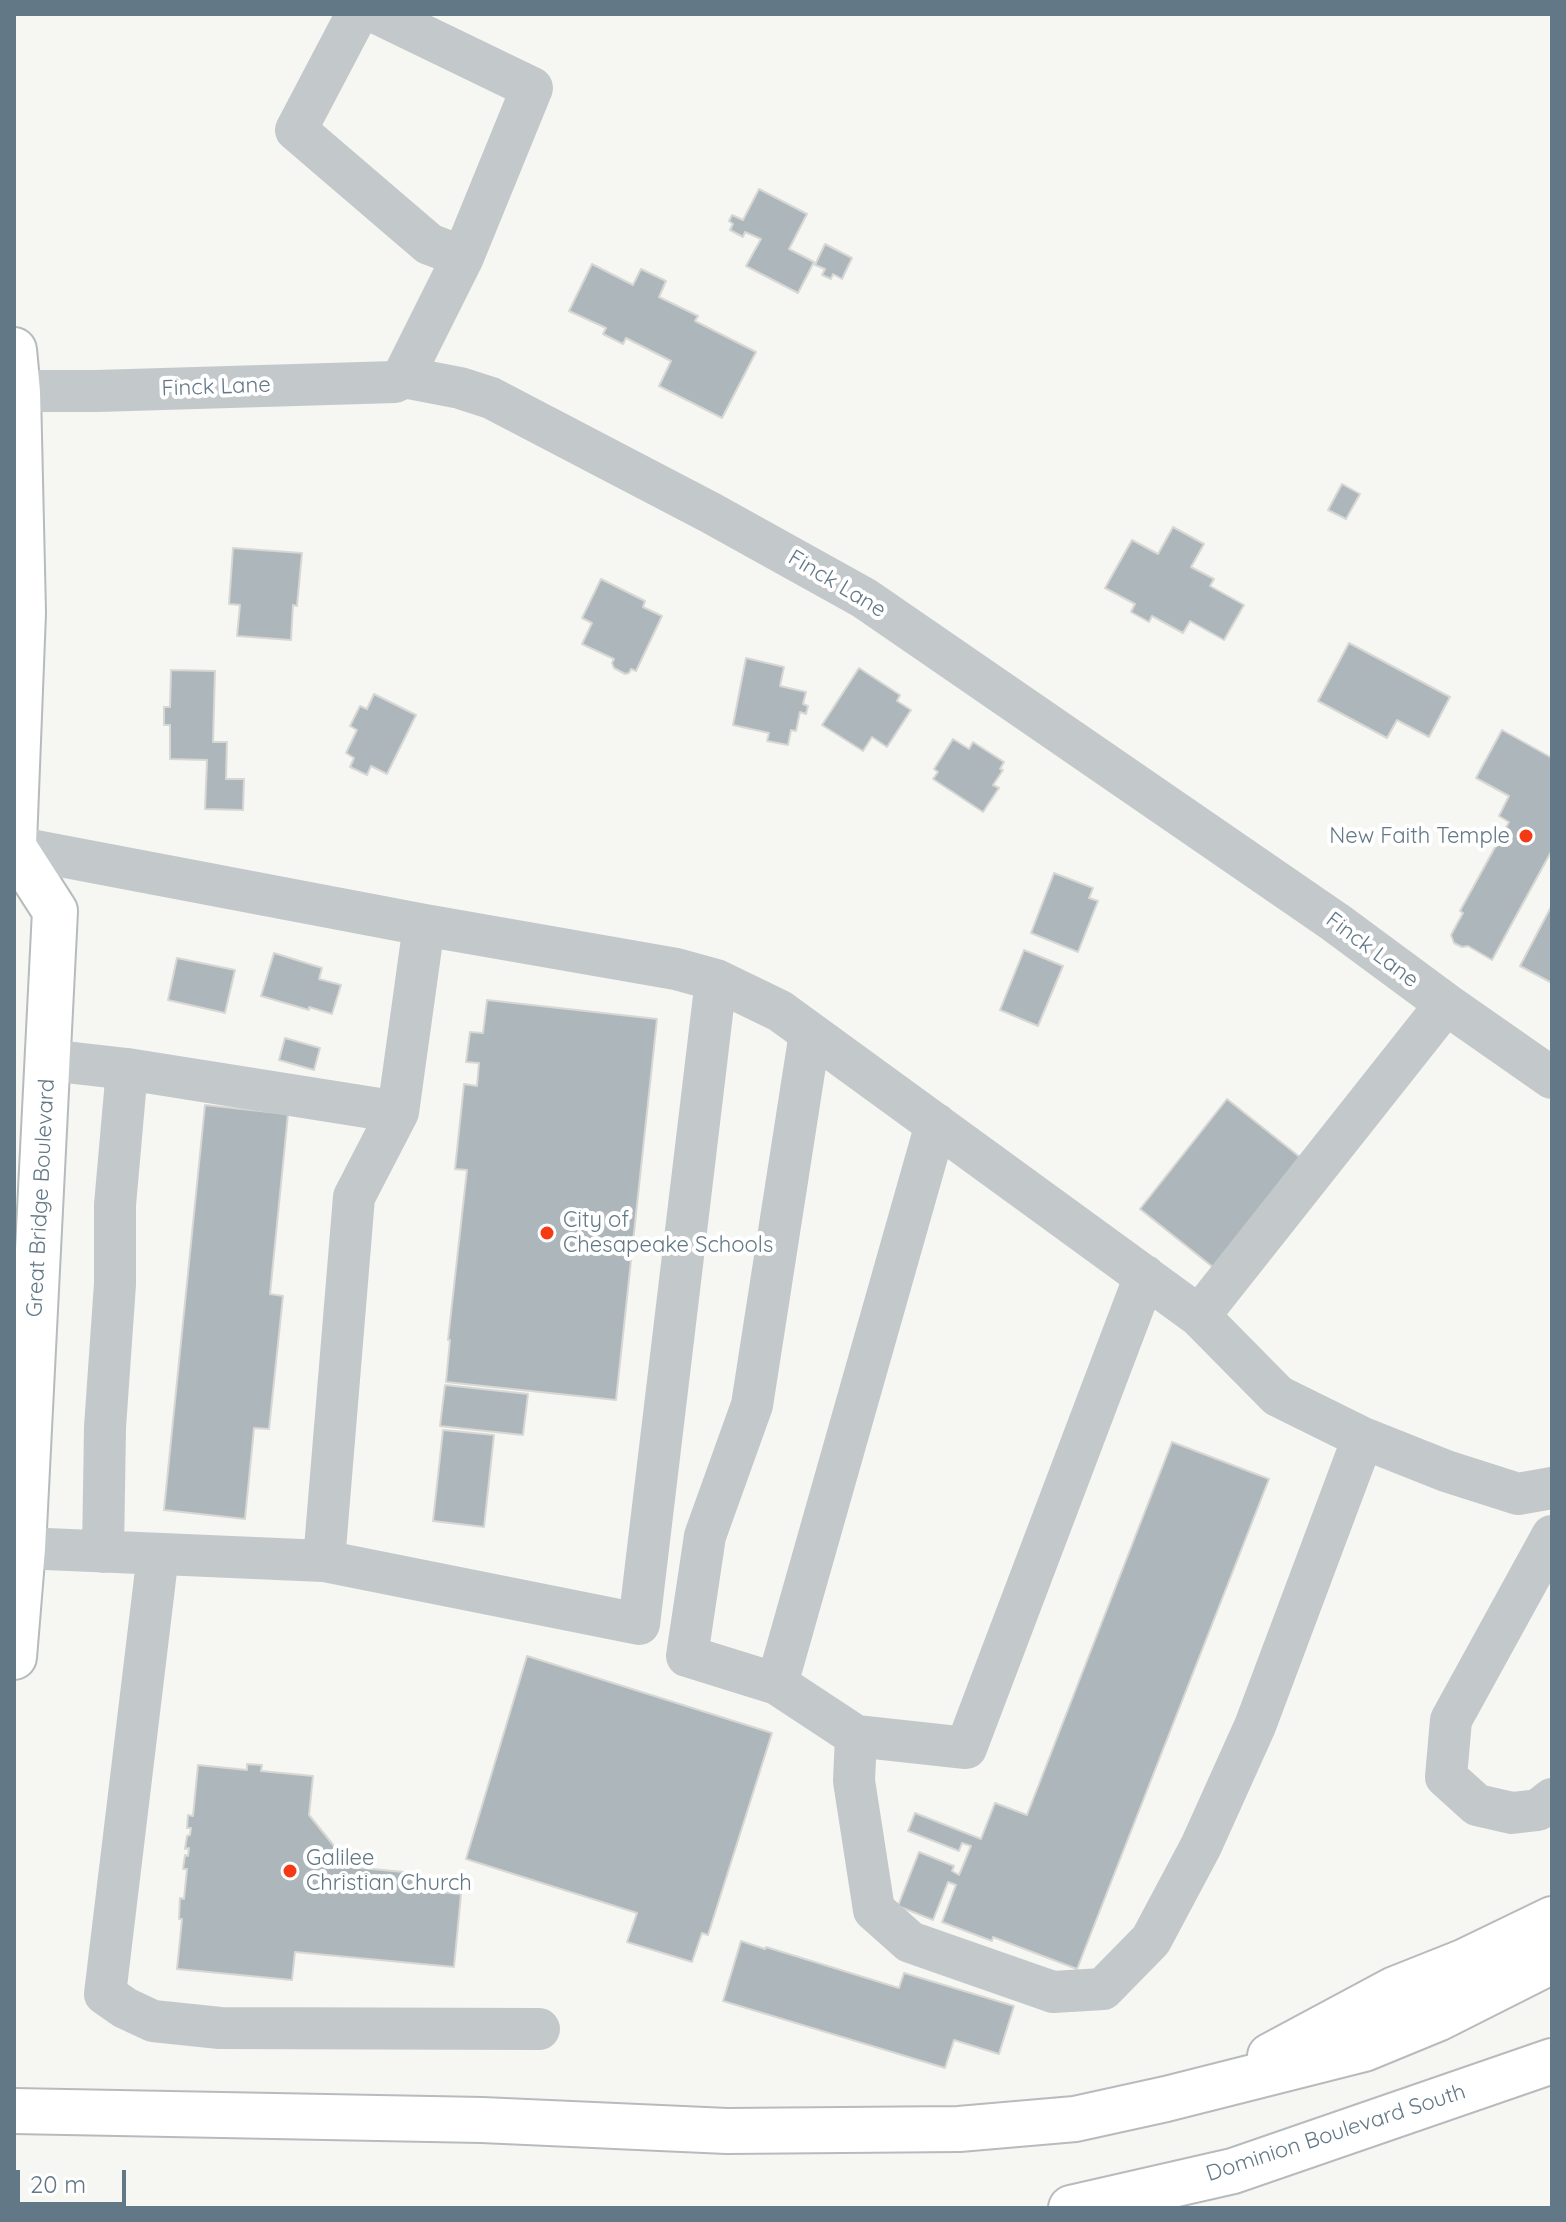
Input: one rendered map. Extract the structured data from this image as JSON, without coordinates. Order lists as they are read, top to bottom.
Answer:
{
  "streets": {
    "main road": ["Great Bridge Boulevard", "Dominion Boulevard South"],
    "street": ["Finck Lane"]
  },
  "places": ["New Faith Temple", "City of Chesapeake Schools", "Galilee Christian Church"],
  "scale_bar": "20 m"
}
